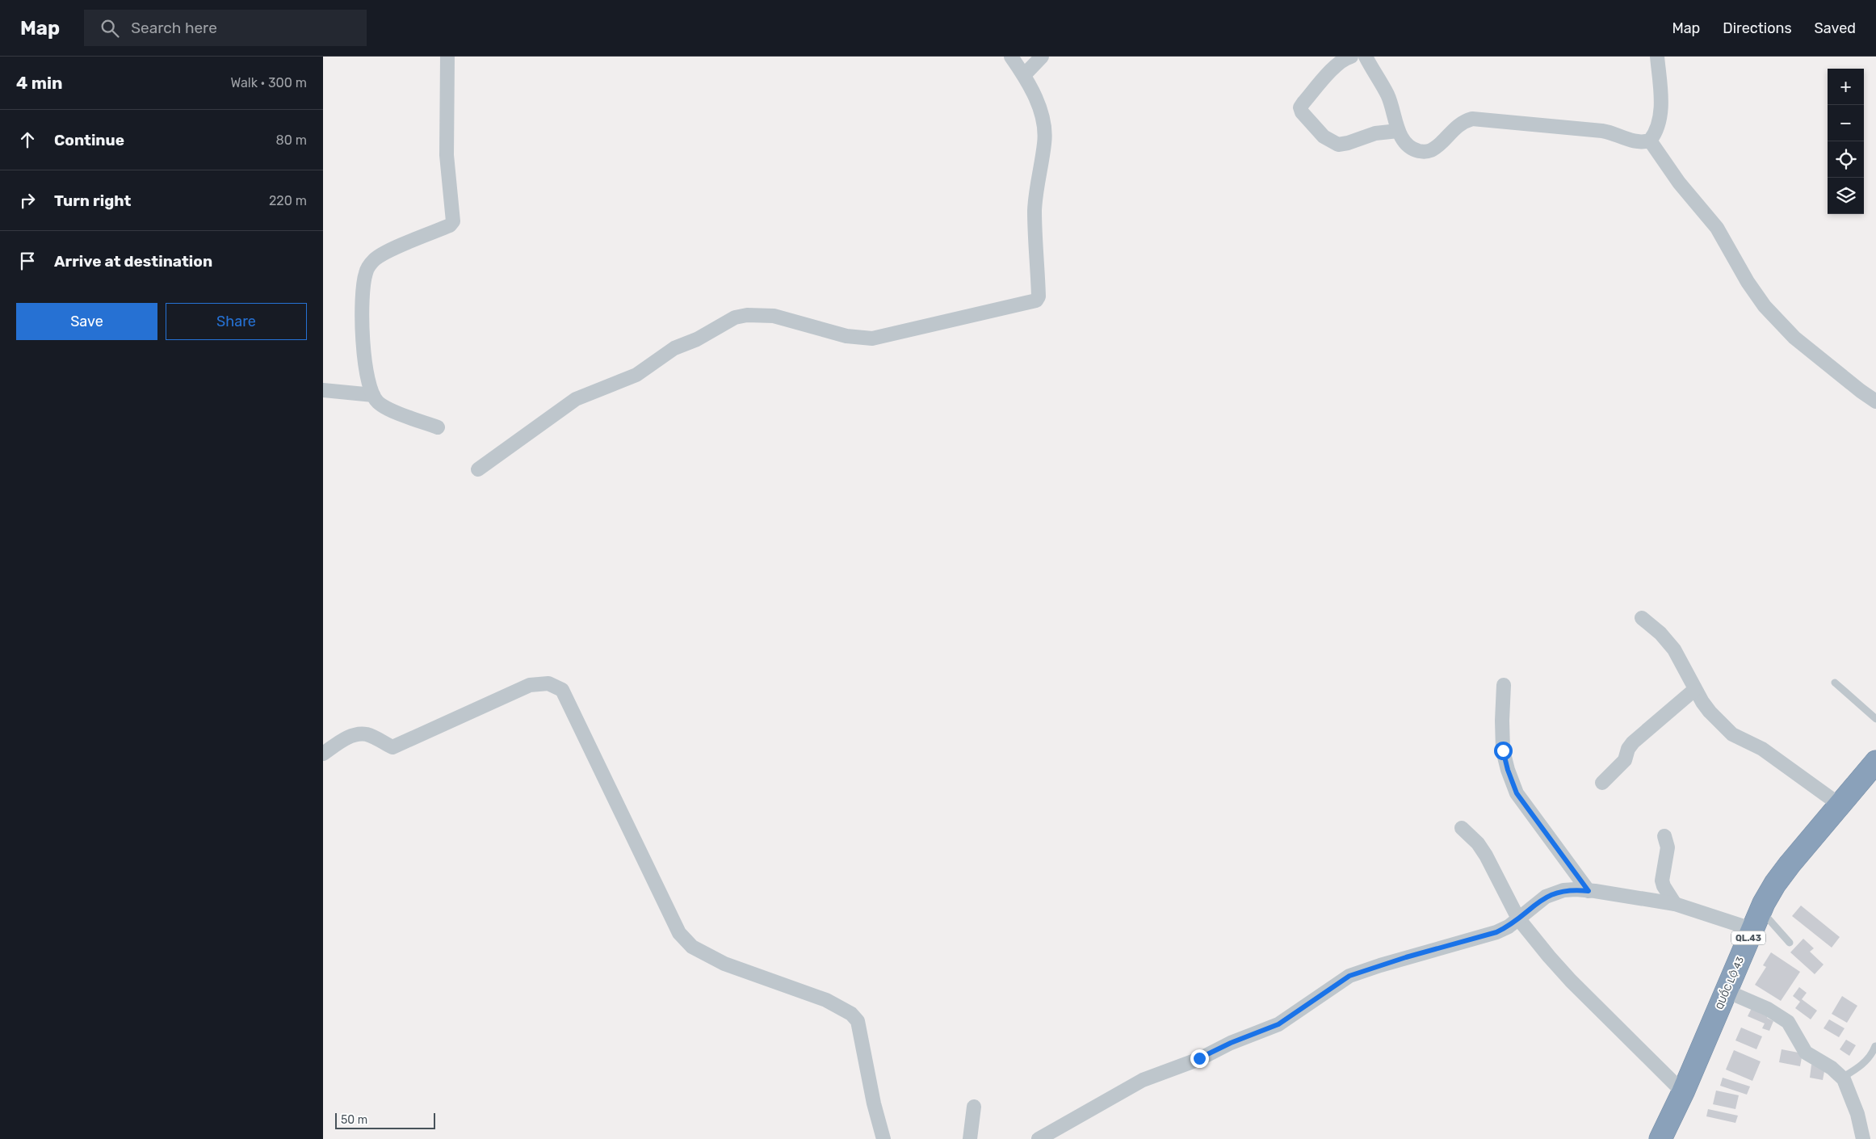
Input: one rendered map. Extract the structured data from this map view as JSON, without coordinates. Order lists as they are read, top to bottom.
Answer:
{
  "streets": {
    "highway": ["QL.43", "QUỐC LỘ 43"]
  },
  "scale_bar": "50 m",
  "page": {
    "header": "Map",
    "search": "Search here",
    "nav": ["Map", "Directions", "Saved"],
    "heading": ["4 min", "Walk · 300 m"],
    "map_buttons": ["+", "−"],
    "list": [
      ["Continue", "80 m"],
      ["Turn right", "220 m"],
      "Arrive at destination"
    ],
    "buttons": ["Save", "Share"],
    "scale": "50 m"
  }
}
